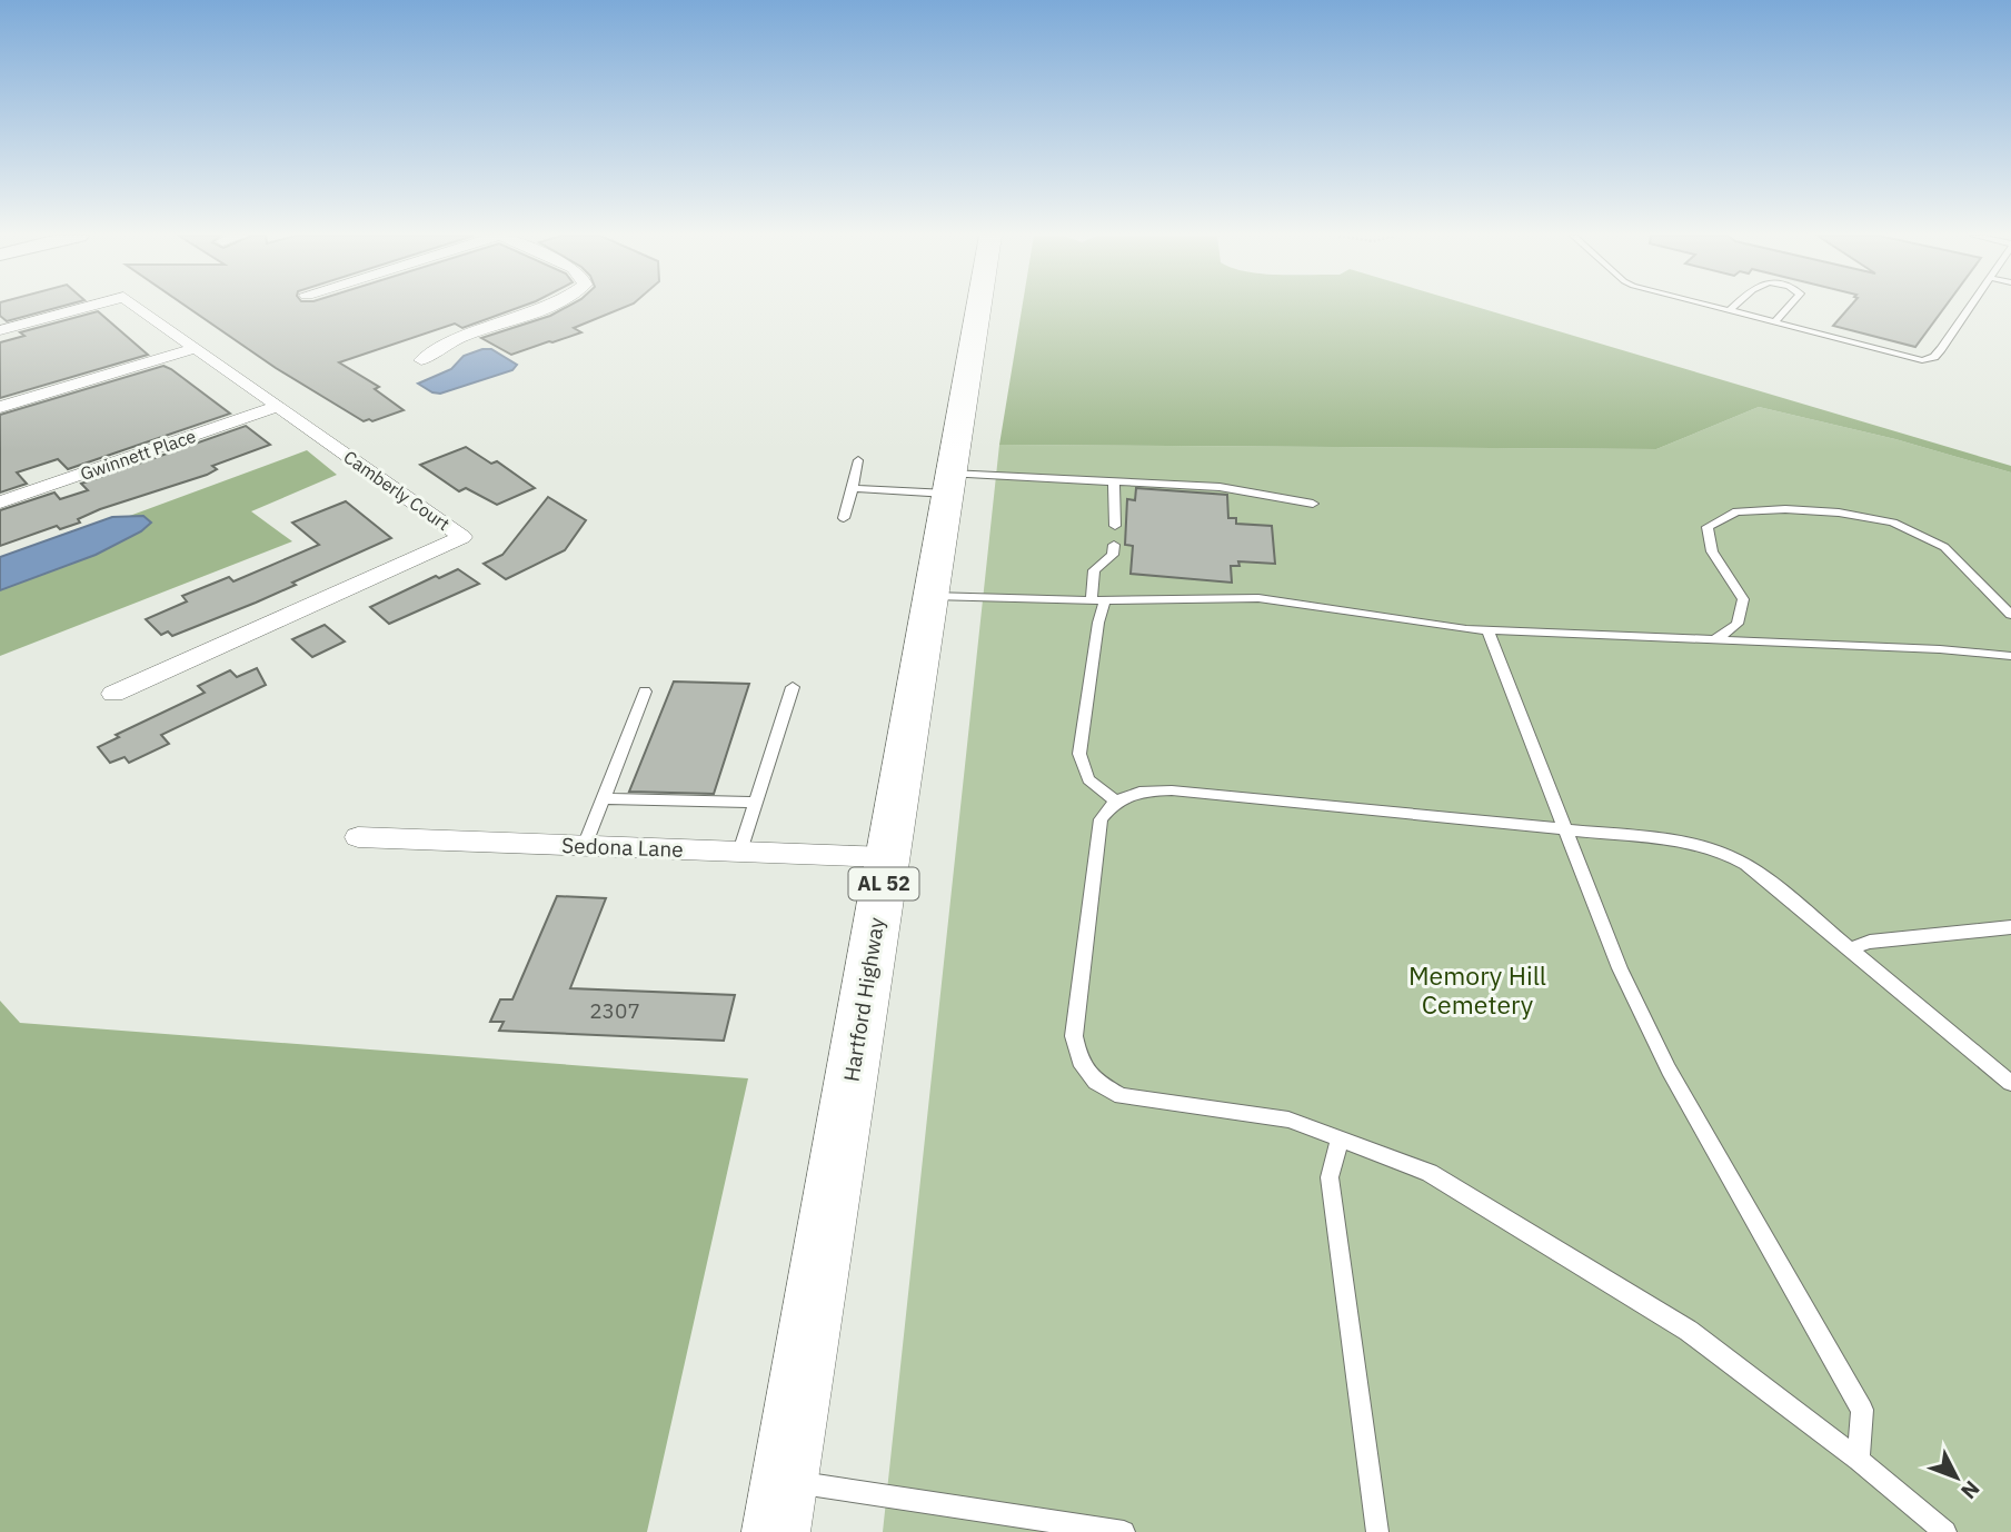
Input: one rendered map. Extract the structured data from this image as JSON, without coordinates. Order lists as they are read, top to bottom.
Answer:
{
  "streets": {
    "main road": ["AL 52", "Hartford Highway"],
    "street": ["Gwinnett Place", "Camberly Court", "Sedona Lane"]
  },
  "crossings": [
    ["Gwinnett Place", "Camberly Court"],
    ["Sedona Lane", "Hartford Highway"]
  ],
  "parks": ["Memory Hill Cemetery"],
  "house_numbers": ["2307"],
  "north": "bottom right"
}
